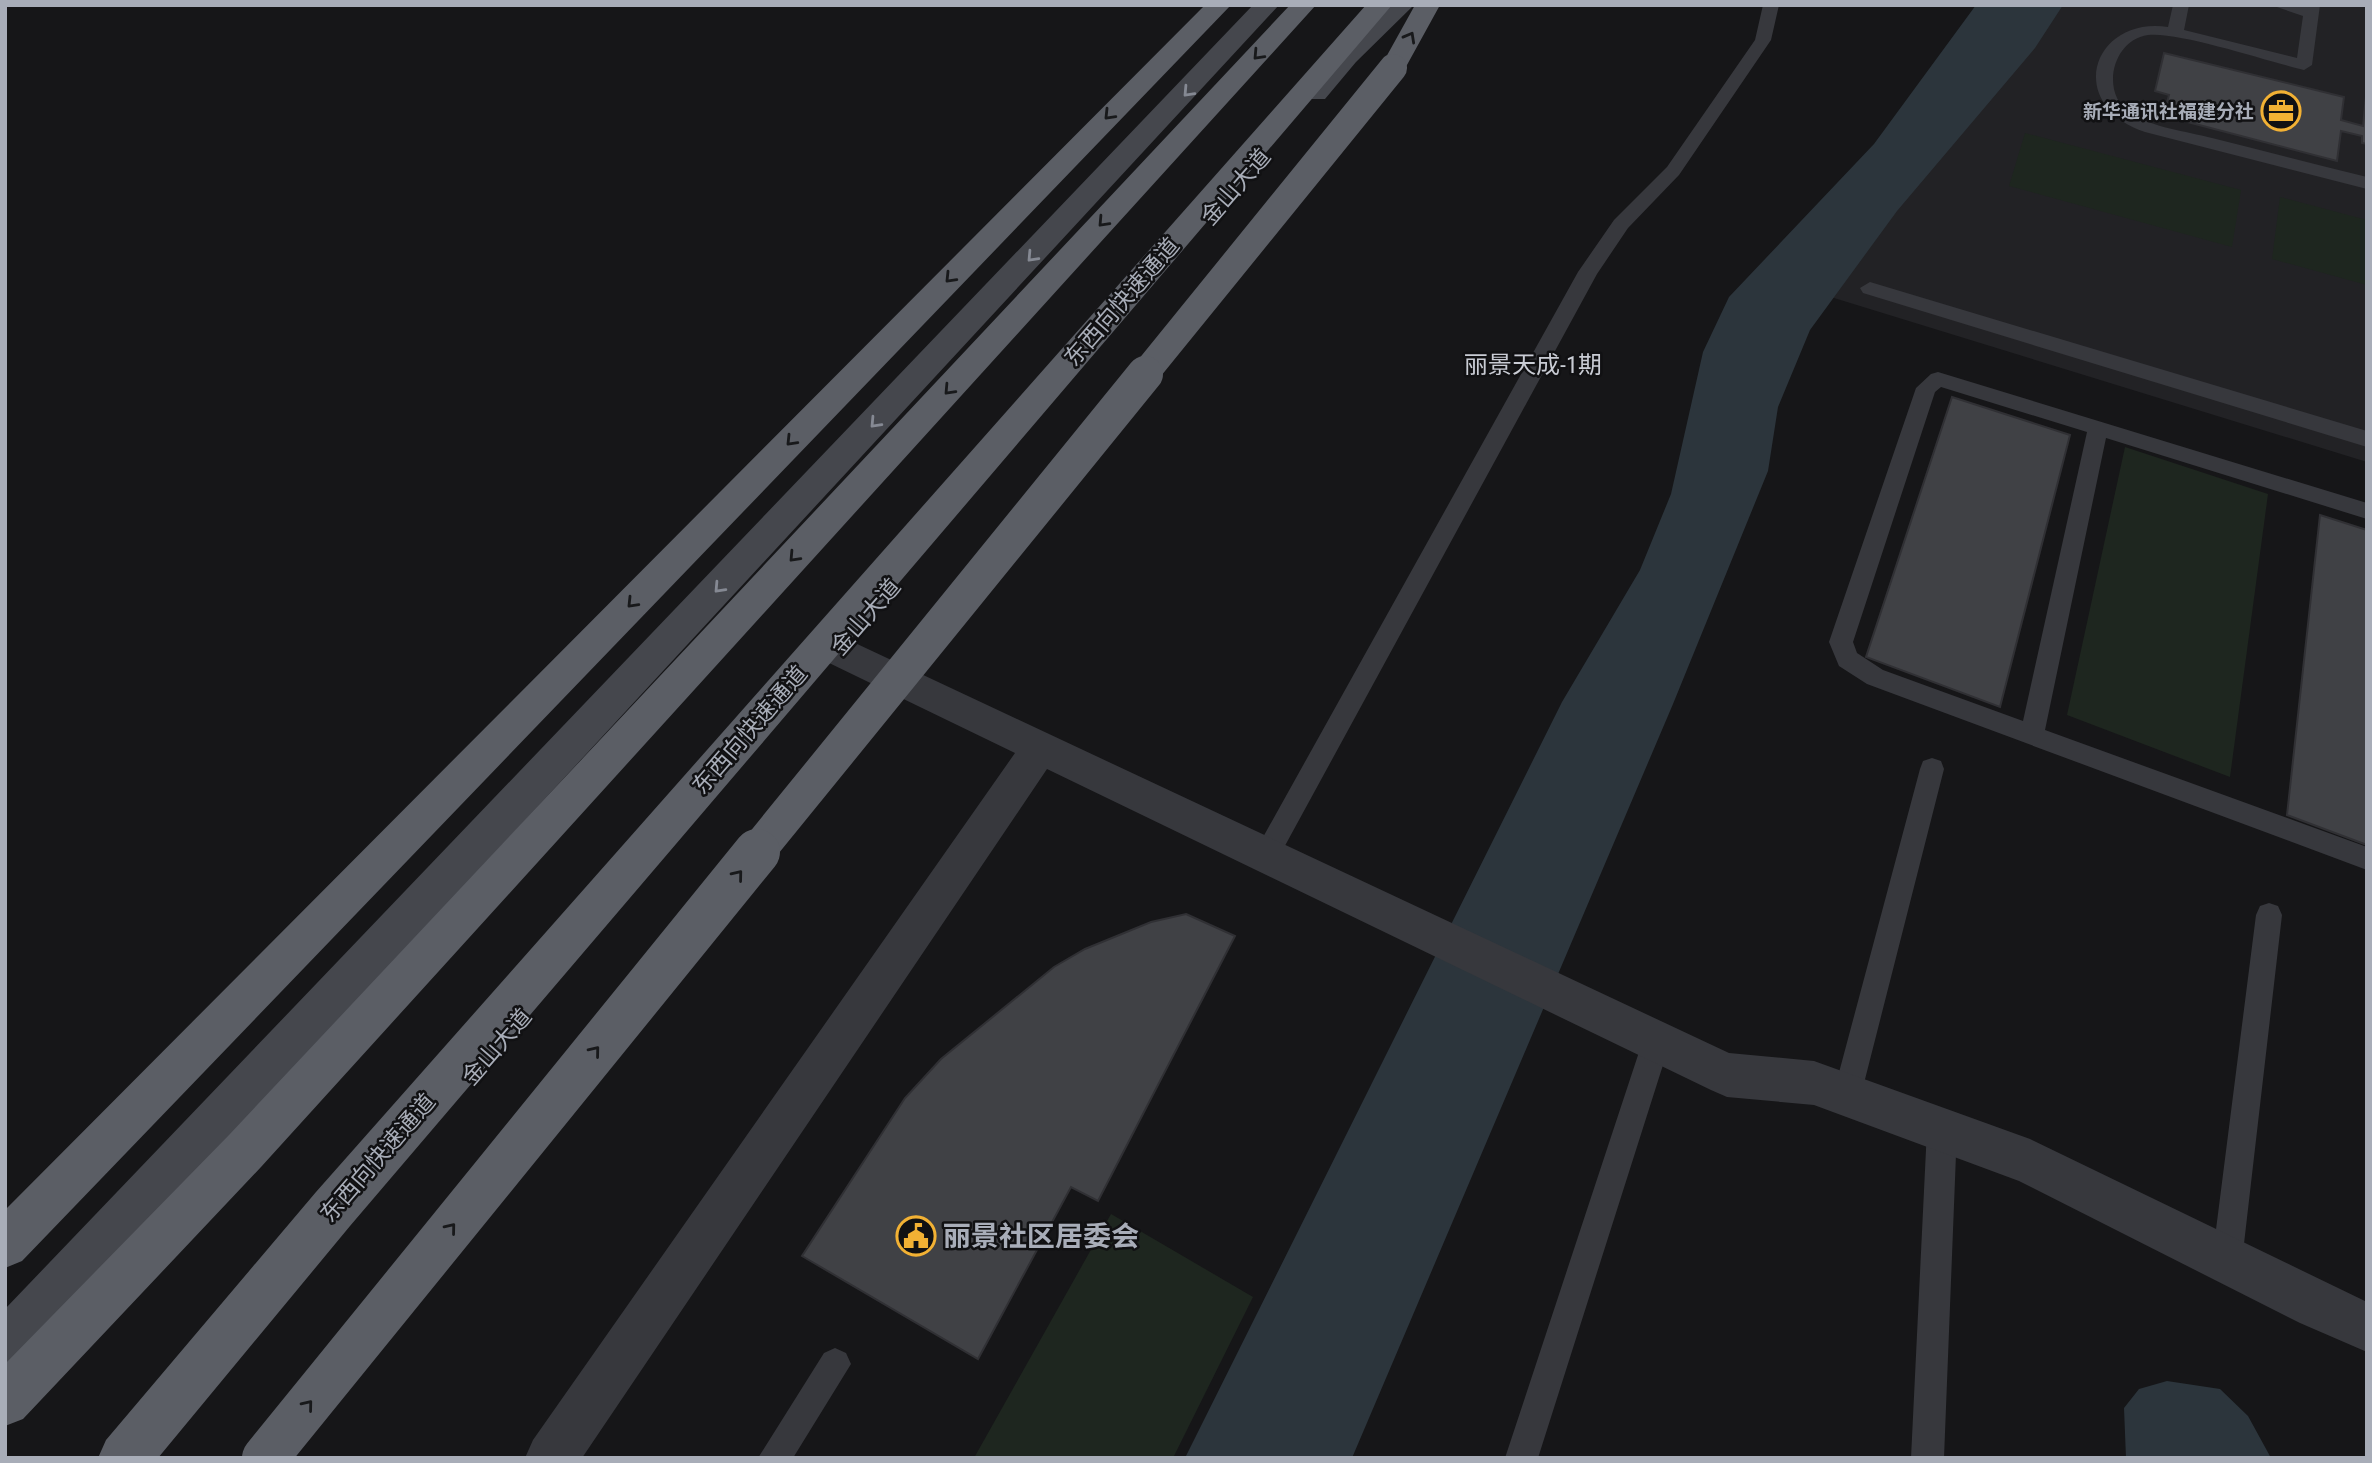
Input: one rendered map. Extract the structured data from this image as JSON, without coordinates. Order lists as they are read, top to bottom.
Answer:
{
  "streets": {
    "highway": ["东西向快速通道"],
    "main road": ["金山大道"]
  },
  "districts": ["丽景天成-1期"],
  "places": {
    "office": ["新华通讯社福建分社"],
    "public building": ["丽景社区居委会"]
  }
}
